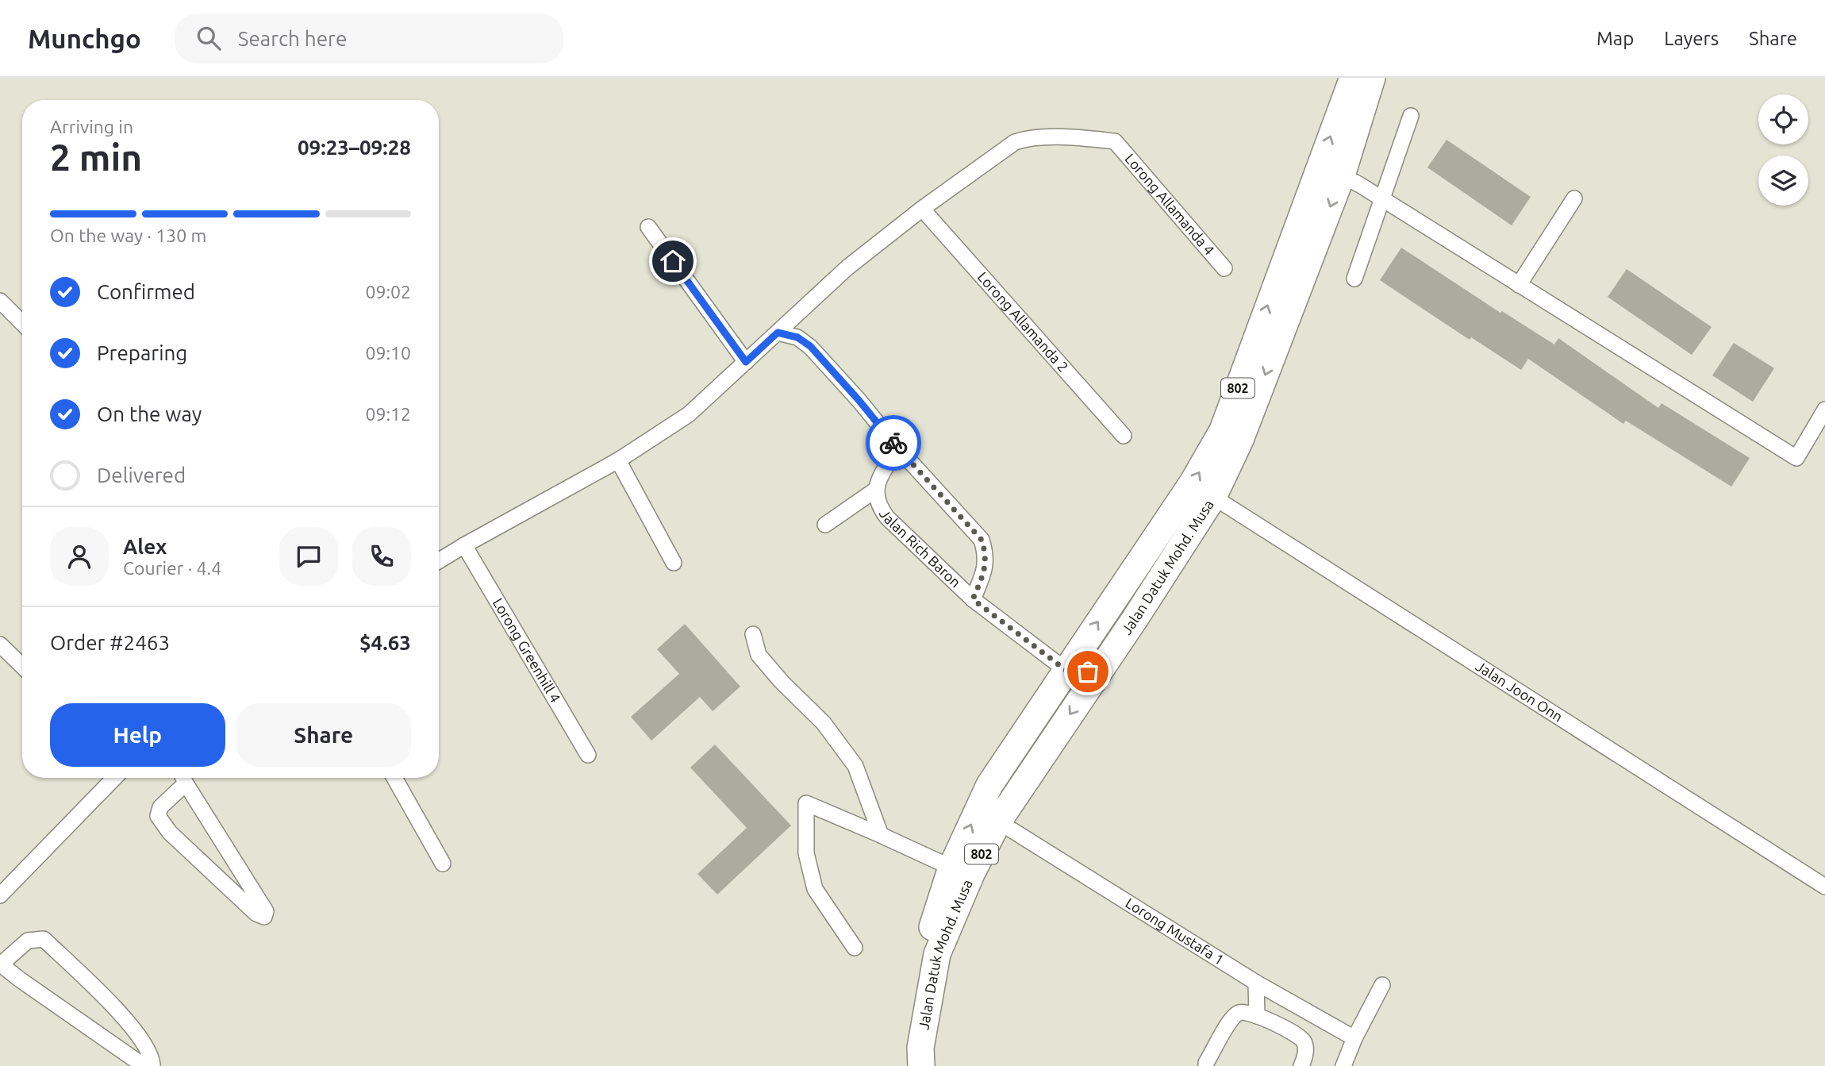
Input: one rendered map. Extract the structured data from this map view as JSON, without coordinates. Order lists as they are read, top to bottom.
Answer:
{
  "streets": {
    "highway": ["802", "Jalan Datuk Mohd. Musa"],
    "street": [
      "Lorong Allamanda 4",
      "Lorong Allamanda 2",
      "Jalan Rich Baron",
      "Lorong Greenhill 4",
      "Jalan Joon Onn",
      "Lorong Mustafa 1"
    ]
  },
  "crossings": [
    ["Lorong Allamanda 4", "Lorong Allamanda 2"],
    ["Jalan Rich Baron", "Jalan Datuk Mohd. Musa"],
    ["Jalan Datuk Mohd. Musa", "Jalan Joon Onn"],
    ["Jalan Datuk Mohd. Musa", "Lorong Mustafa 1"]
  ],
  "page": {
    "header": "Munchgo",
    "search": "Search here",
    "nav": ["Map", "Layers", "Share"],
    "heading": ["2 min", "Arriving in", "09:23–09:28"],
    "panel": [
      "Alex",
      "Courier · 4.4",
      "Order #2463",
      "$4.63"
    ],
    "bar": "On the way · 130 m",
    "list": [
      ["Confirmed", "09:02"],
      ["Preparing", "09:10"],
      ["On the way", "09:12"],
      "Delivered"
    ],
    "buttons": ["Help", "Share"]
  }
}
